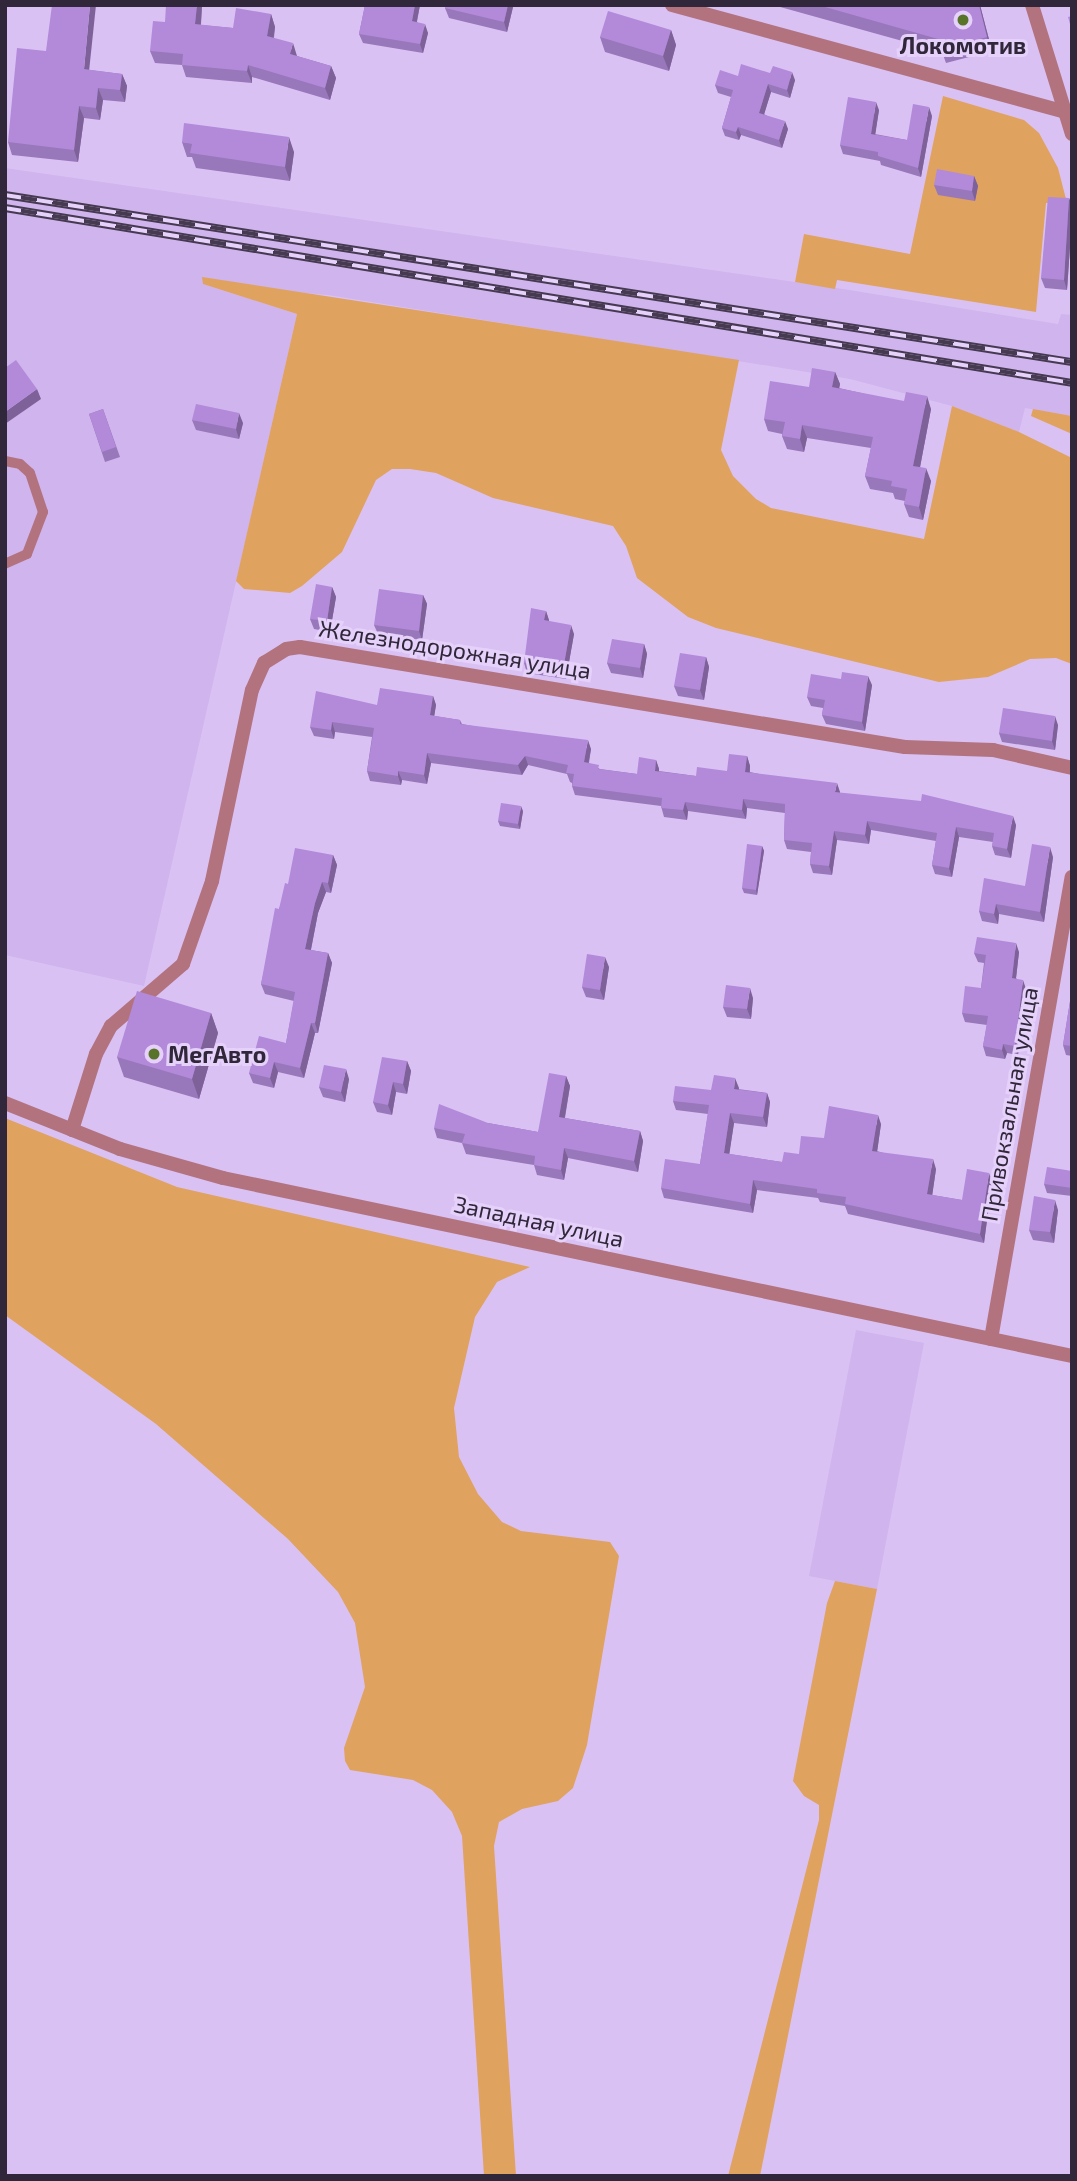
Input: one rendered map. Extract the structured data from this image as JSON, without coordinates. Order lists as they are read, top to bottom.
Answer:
{
  "streets": {
    "street": ["Железнодорожная улица", "Привокзальная улица", "Западная улица"]
  },
  "crossings": [
    ["Железнодорожная улица", "Западная улица"],
    ["Привокзальная улица", "Западная улица"]
  ],
  "places": ["Локомотив", "МегАвто"]
}
